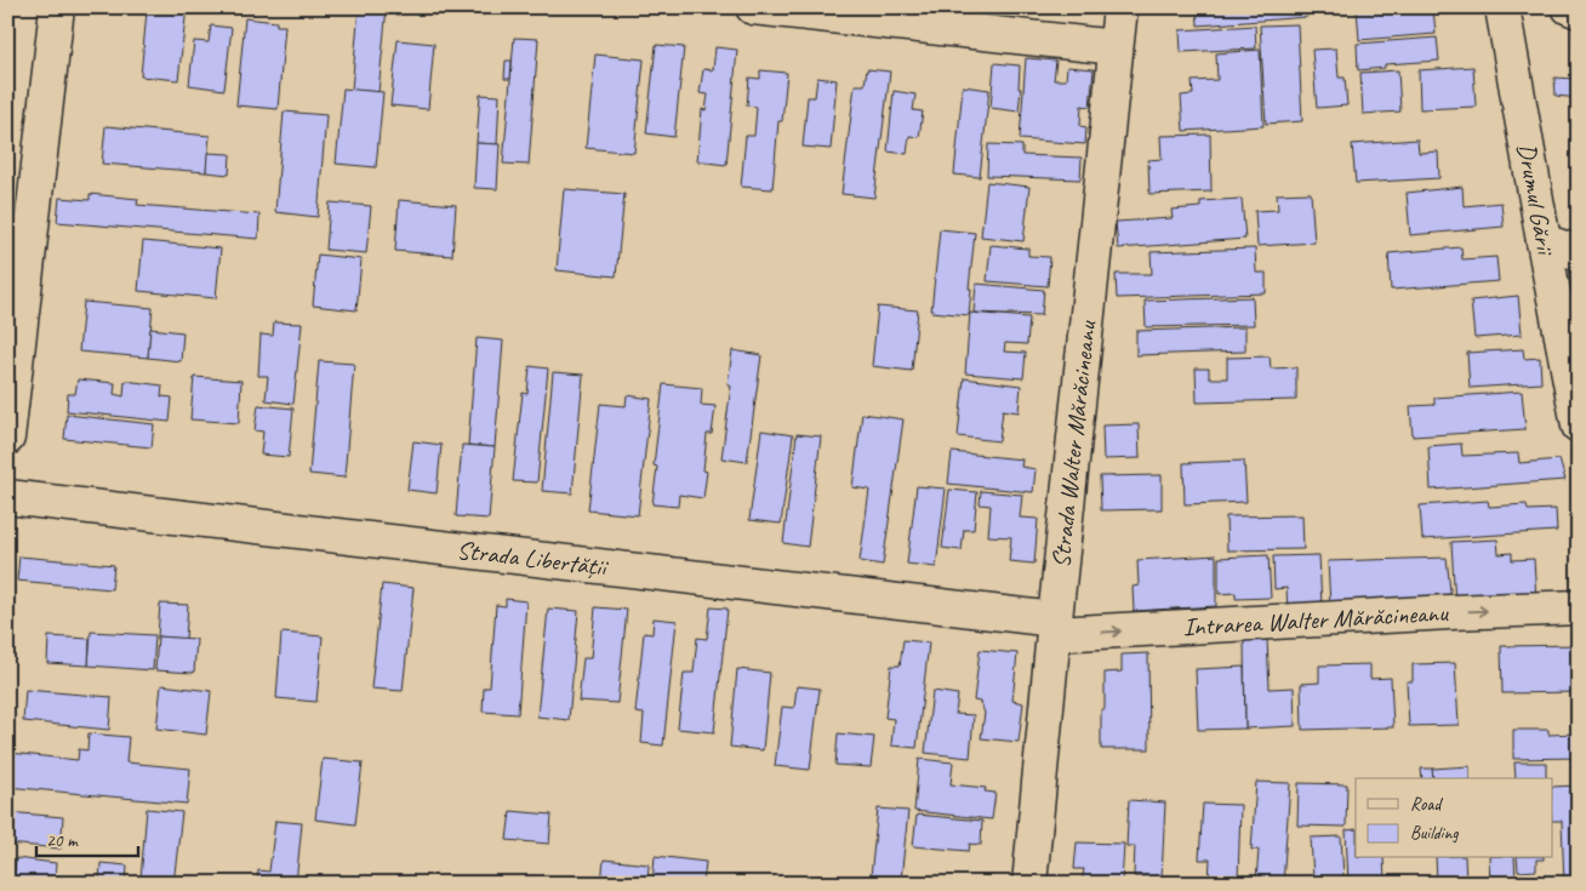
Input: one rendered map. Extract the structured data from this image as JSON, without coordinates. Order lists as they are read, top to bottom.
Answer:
{
  "streets": {
    "street": [
      "Drumul Gării",
      "Strada Walter Mărăcineanu",
      "Strada Libertății",
      "Intrarea Walter Mărăcineanu"
    ]
  },
  "crossings": [
    ["Strada Walter Mărăcineanu", "Strada Libertății"],
    ["Strada Walter Mărăcineanu", "Intrarea Walter Mărăcineanu"],
    ["Strada Libertății", "Intrarea Walter Mărăcineanu"]
  ],
  "one_way": ["Intrarea Walter Mărăcineanu"],
  "legend": ["Road", "Building"],
  "scale_bar": "20 m"
}
